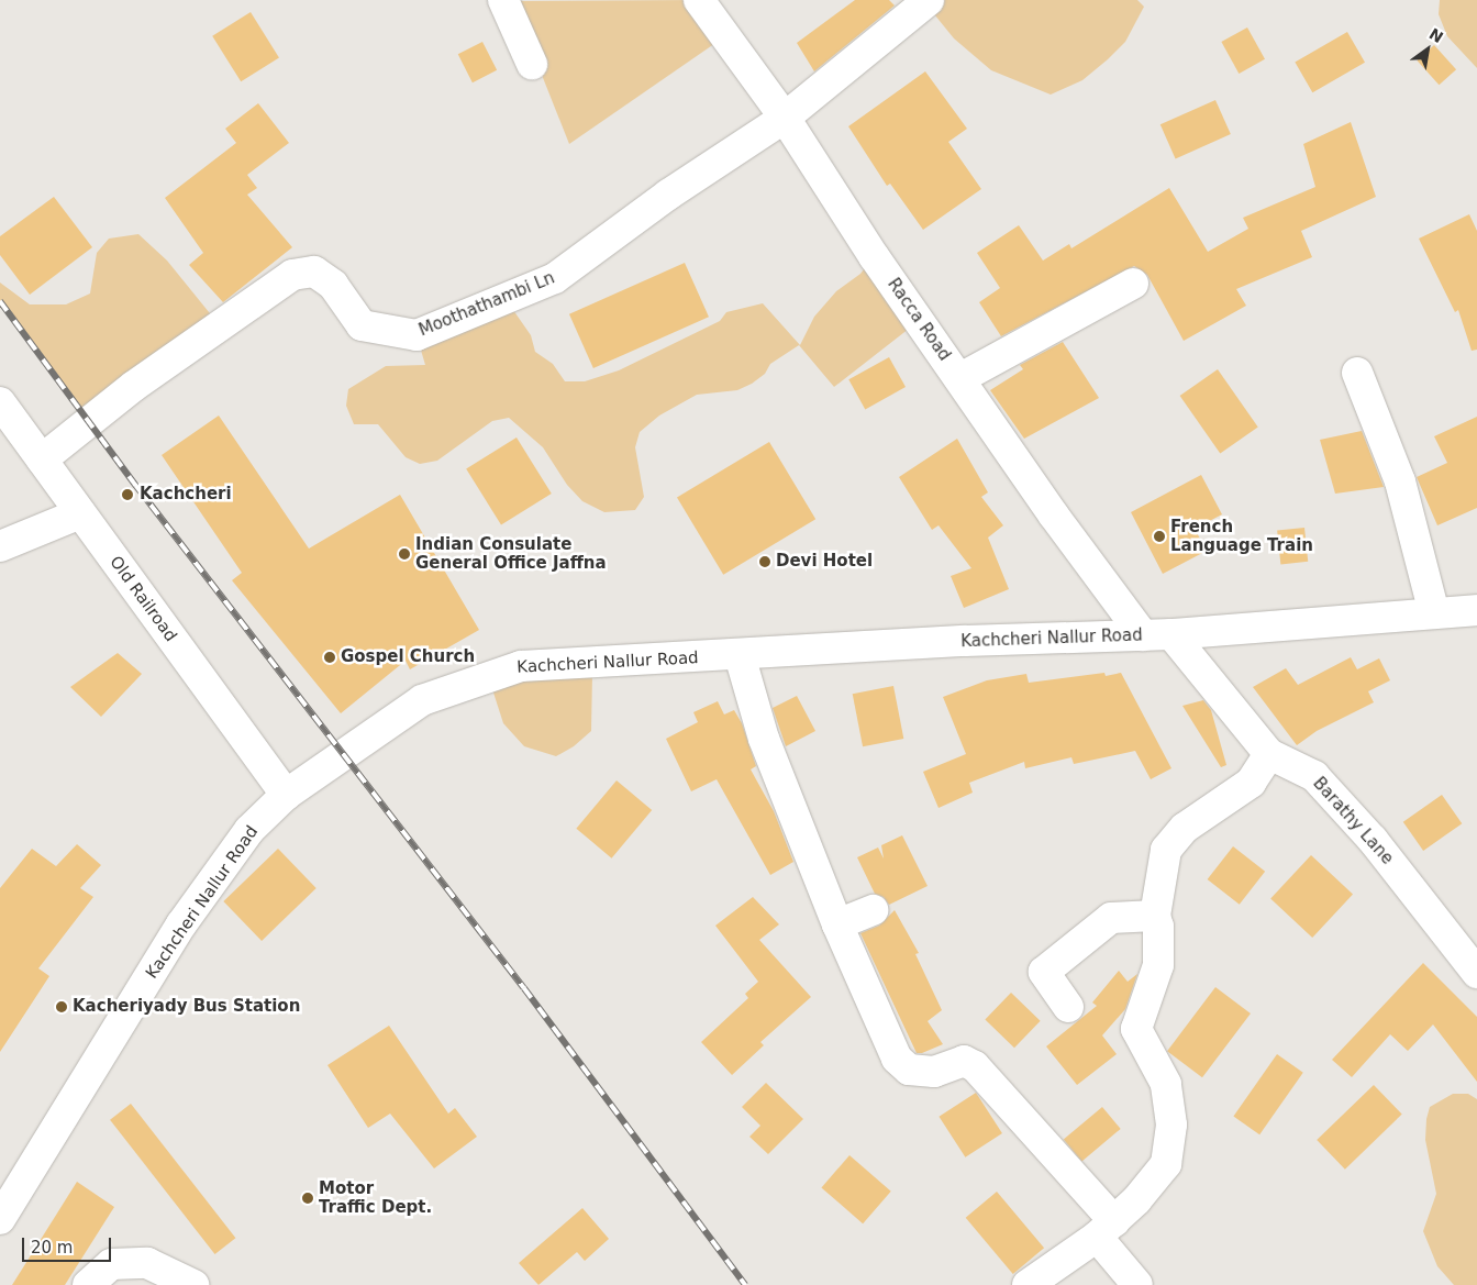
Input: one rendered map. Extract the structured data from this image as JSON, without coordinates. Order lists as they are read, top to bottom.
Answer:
{
  "streets": {
    "street": [
      "Moothathambi Ln",
      "Racca Road",
      "Old Railroad",
      "Kachcheri Nallur Road",
      "Barathy Lane"
    ]
  },
  "crossings": [
    ["Moothathambi Ln", "Racca Road"],
    ["Moothathambi Ln", "Old Railroad"],
    ["Racca Road", "Kachcheri Nallur Road"],
    ["Racca Road", "Barathy Lane"],
    ["Old Railroad", "Kachcheri Nallur Road"],
    ["Kachcheri Nallur Road", "Barathy Lane"]
  ],
  "places": [
    "Kachcheri",
    "French Language Train",
    "Indian Consulate General Office Jaffna",
    "Devi Hotel",
    "Gospel Church",
    "Kacheriyady Bus Station",
    "Motor Traffic Dept."
  ],
  "scale_bar": "20 m",
  "north": "top right"
}
